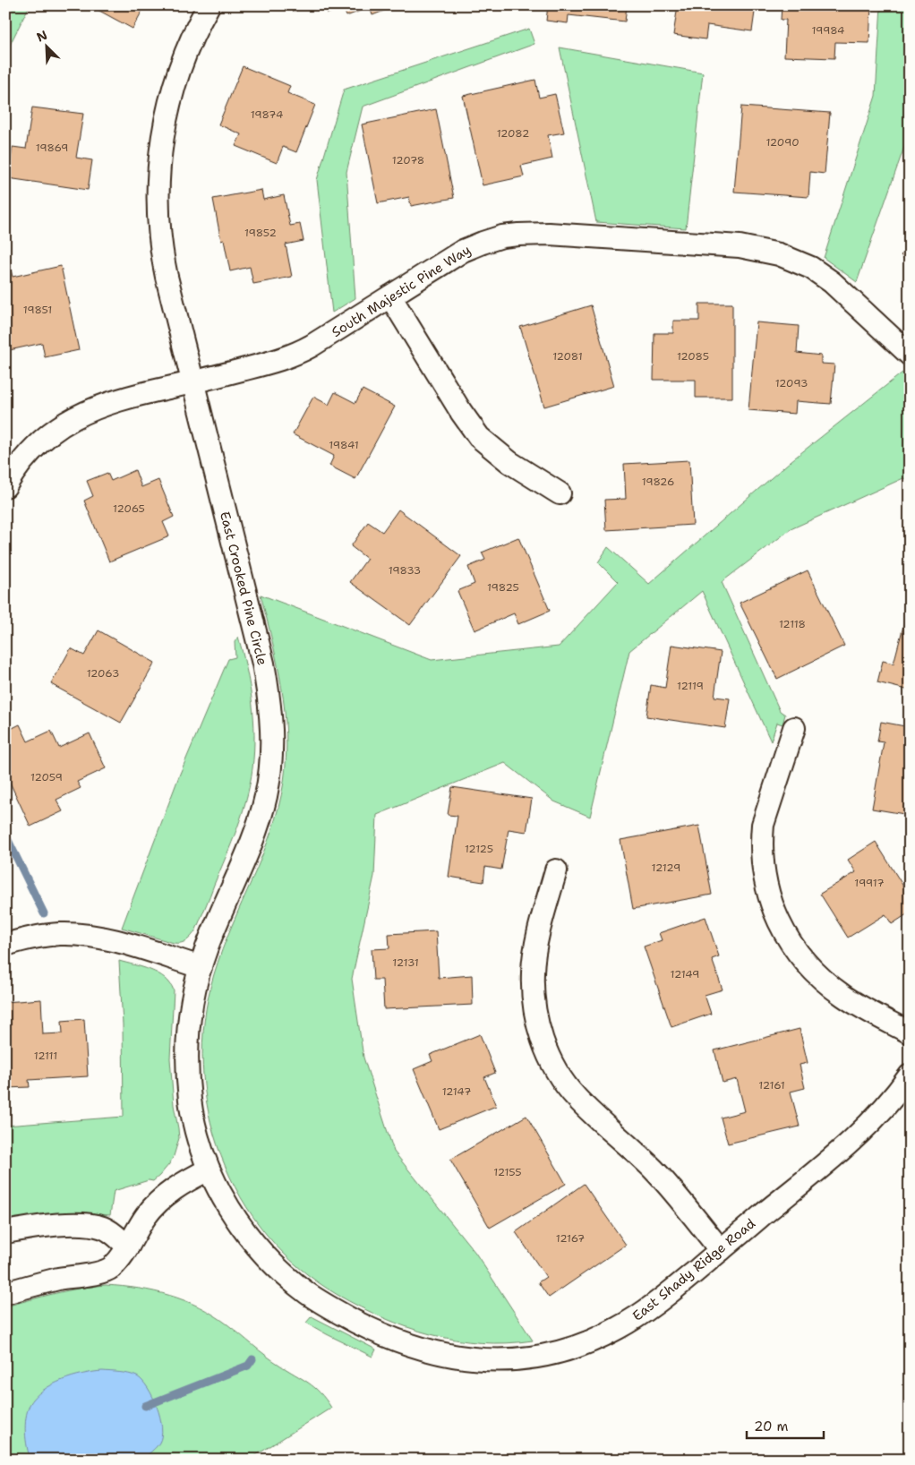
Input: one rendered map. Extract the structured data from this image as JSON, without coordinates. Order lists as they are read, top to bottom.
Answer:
{
  "streets": {
    "street": ["South Majestic Pine Way", "East Crooked Pine Circle", "East Shady Ridge Road"]
  },
  "crossings": [
    ["South Majestic Pine Way", "East Crooked Pine Circle"],
    ["East Crooked Pine Circle", "East Shady Ridge Road"]
  ],
  "house_numbers": [
    "19984",
    "19874",
    "12082",
    "12090",
    "19869",
    "12078",
    "19852",
    "19851",
    "12081",
    "12085",
    "12093",
    "19841",
    "19826",
    "12065",
    "19833",
    "19825",
    "12118",
    "12063",
    "12119",
    "12059",
    "12125",
    "12129",
    "19917",
    "12131",
    "12149",
    "12111",
    "12161",
    "12147",
    "12155",
    "12167"
  ],
  "scale_bar": "20 m",
  "north": "top left"
}
